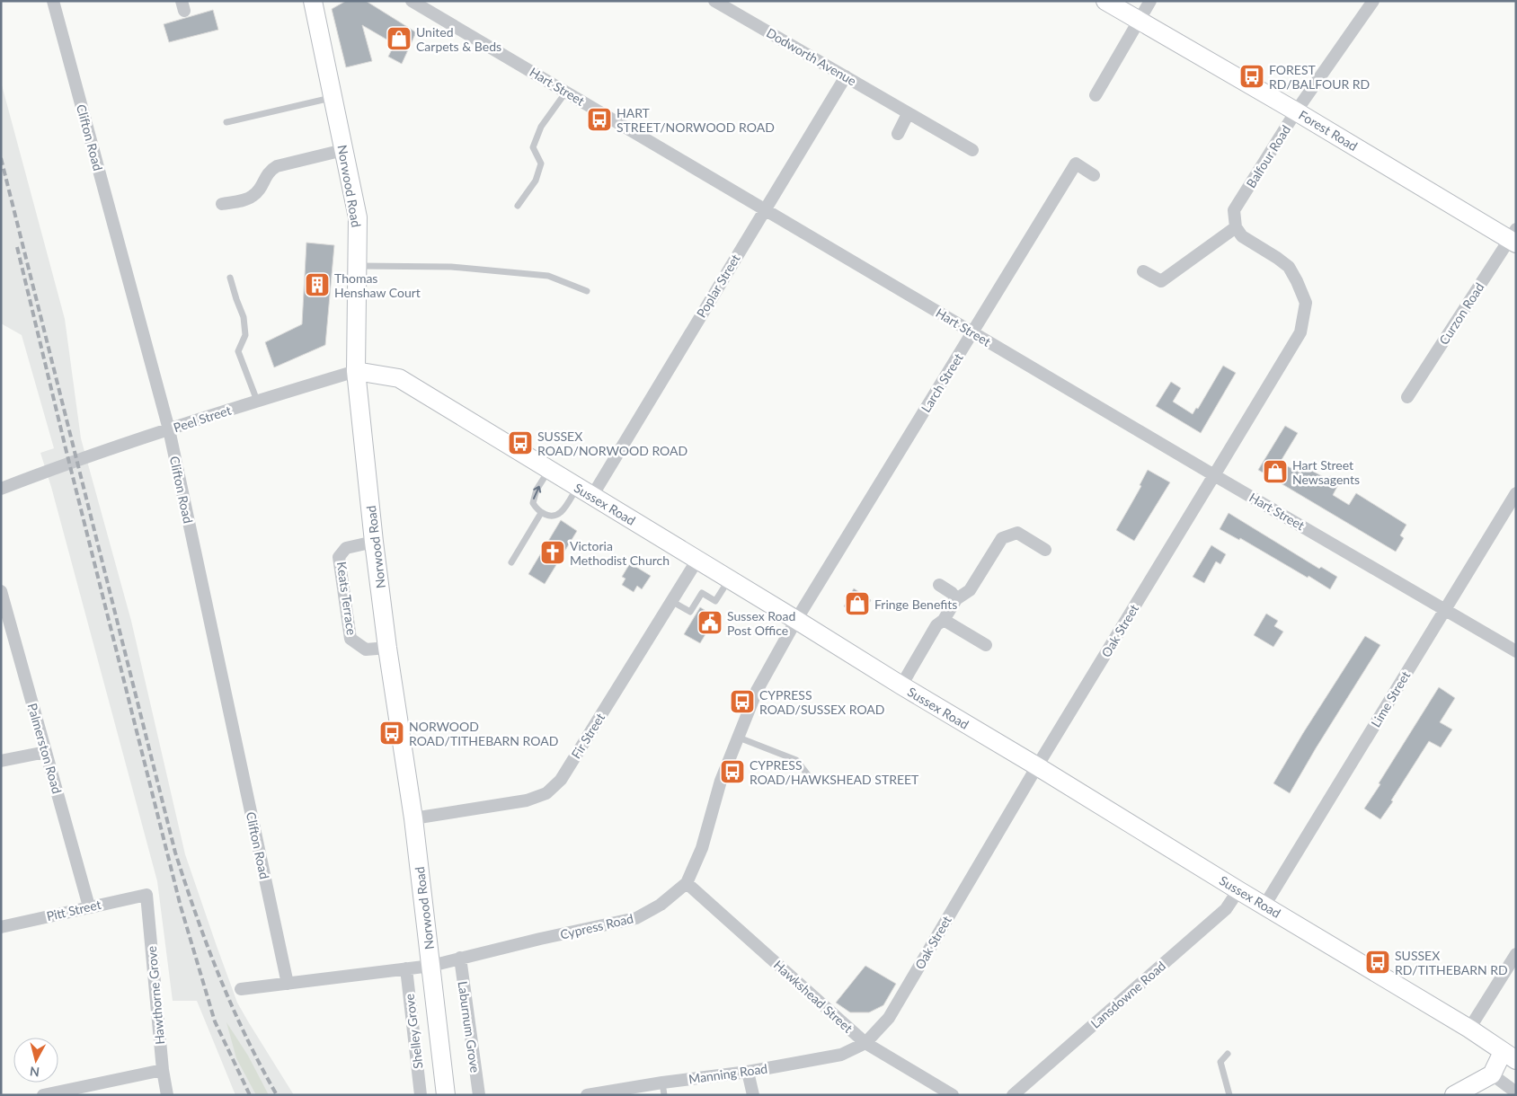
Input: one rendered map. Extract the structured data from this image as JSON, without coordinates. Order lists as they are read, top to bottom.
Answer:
{
  "streets": {
    "street": [
      "Dodworth Avenue",
      "Hart Street",
      "Forest Road",
      "Clifton Road",
      "Balfour Road",
      "Norwood Road",
      "Poplar Street",
      "Curzon Road",
      "Larch Street",
      "Peel Street",
      "Sussex Road",
      "Keats Terrace",
      "Oak Street",
      "Lime Street",
      "Fir Street",
      "Palmerston Road",
      "Pitt Street",
      "Cypress Road",
      "Lansdowne Road",
      "Hawthorne Grove",
      "Hawkshead Street",
      "Laburnum Grove",
      "Shelley Grove",
      "Manning Road"
    ]
  },
  "crossings": [
    ["Dodworth Avenue", "Poplar Street"],
    ["Hart Street", "Poplar Street"],
    ["Hart Street", "Larch Street"],
    ["Hart Street", "Oak Street"],
    ["Hart Street", "Lime Street"],
    ["Forest Road", "Balfour Road"],
    ["Forest Road", "Curzon Road"],
    ["Clifton Road", "Peel Street"],
    ["Clifton Road", "Cypress Road"],
    ["Balfour Road", "Oak Street"],
    ["Norwood Road", "Peel Street"],
    ["Norwood Road", "Sussex Road"],
    ["Norwood Road", "Keats Terrace"],
    ["Norwood Road", "Fir Street"],
    ["Norwood Road", "Cypress Road"],
    ["Poplar Street", "Sussex Road"],
    ["Larch Street", "Sussex Road"],
    ["Larch Street", "Cypress Road"],
    ["Peel Street", "Sussex Road"],
    ["Sussex Road", "Oak Street"],
    ["Sussex Road", "Lime Street"],
    ["Sussex Road", "Fir Street"],
    ["Sussex Road", "Cypress Road"],
    ["Sussex Road", "Lansdowne Road"],
    ["Oak Street", "Hawkshead Street"],
    ["Oak Street", "Manning Road"],
    ["Palmerston Road", "Pitt Street"],
    ["Pitt Street", "Hawthorne Grove"],
    ["Cypress Road", "Hawkshead Street"],
    ["Cypress Road", "Laburnum Grove"],
    ["Cypress Road", "Shelley Grove"],
    ["Hawkshead Street", "Manning Road"]
  ],
  "places": {
    "shop": ["United Carpets & Beds", "Hart Street Newsagents", "Fringe Benefits"],
    "bus stop": [
      "FOREST RD/BALFOUR RD",
      "HART STREET/NORWOOD ROAD",
      "SUSSEX ROAD/NORWOOD ROAD",
      "CYPRESS ROAD/SUSSEX ROAD",
      "NORWOOD ROAD/TITHEBARN ROAD",
      "CYPRESS ROAD/HAWKSHEAD STREET",
      "SUSSEX RD/TITHEBARN RD"
    ],
    "building": ["Thomas Henshaw Court"],
    "church": ["Victoria Methodist Church"],
    "public building": ["Sussex Road Post Office"]
  },
  "north": "bottom"
}
